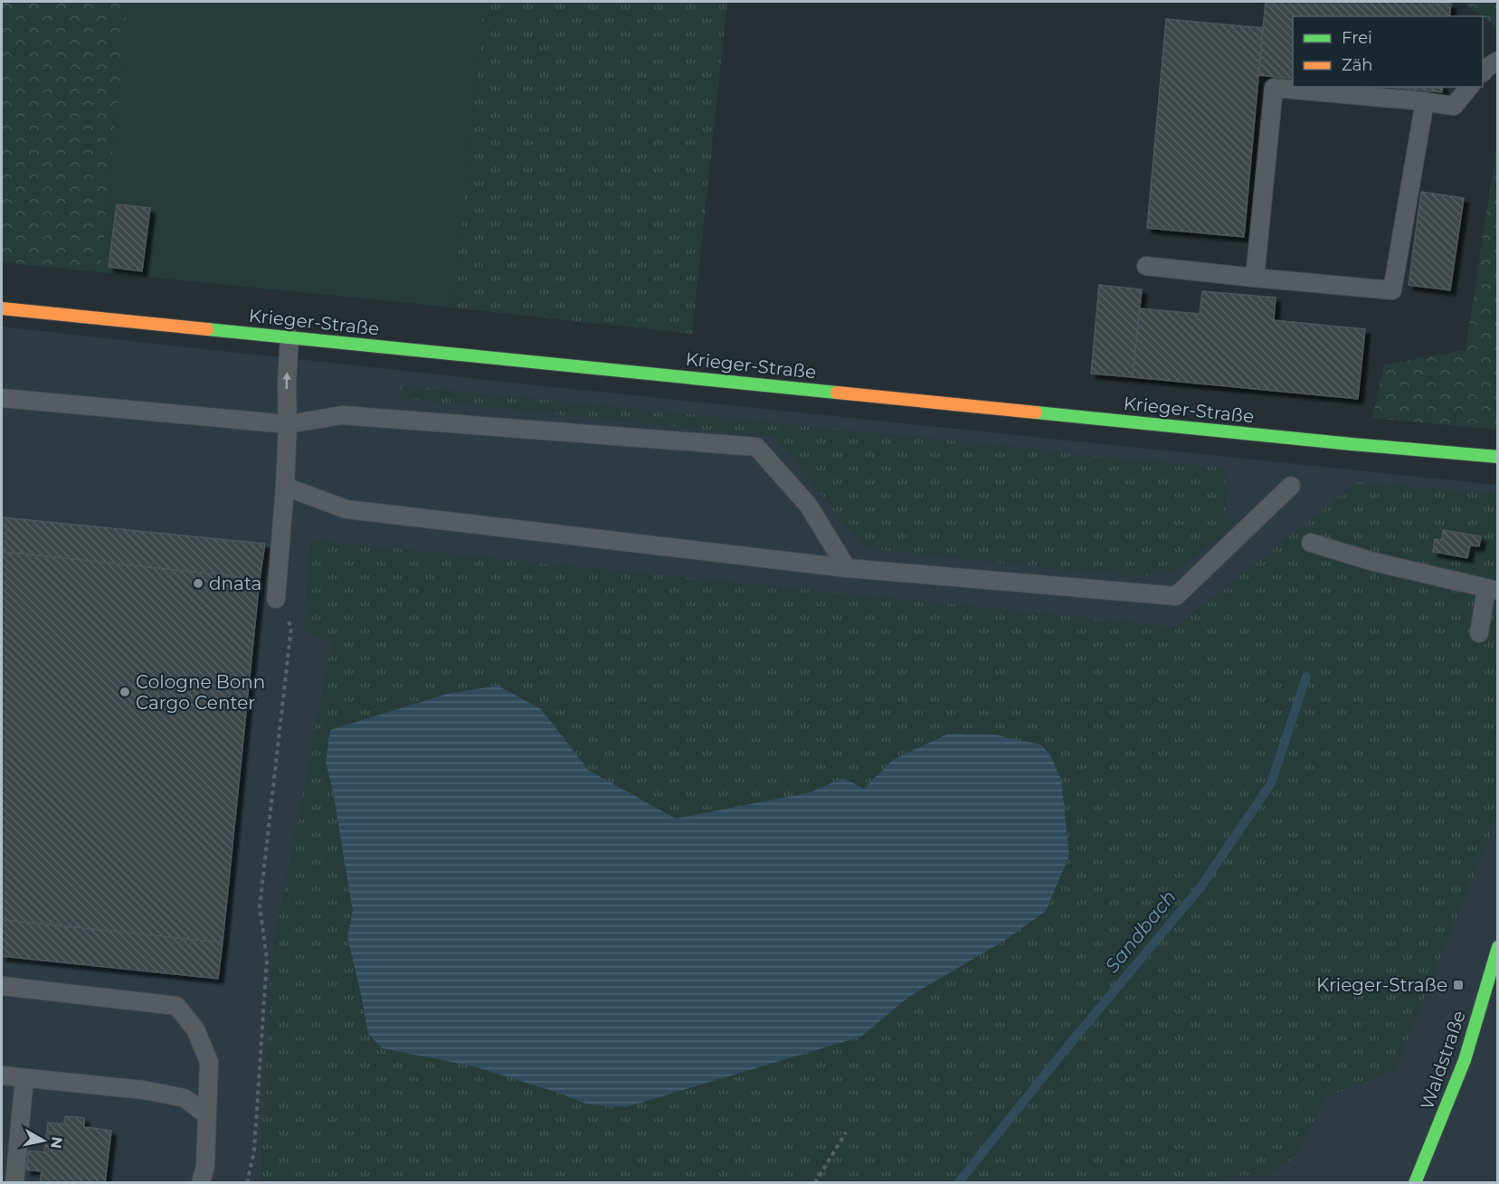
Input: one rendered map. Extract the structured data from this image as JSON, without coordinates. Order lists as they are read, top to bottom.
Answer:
{
  "streets": {
    "street": ["Krieger-Straße", "Waldstraße"]
  },
  "water": ["Sandbach"],
  "places": {
    "other": ["dnata", "Cologne Bonn Cargo Center"],
    "transit": ["Krieger-Straße"]
  },
  "legend": ["Frei", "Zäh"],
  "north": "right"
}
